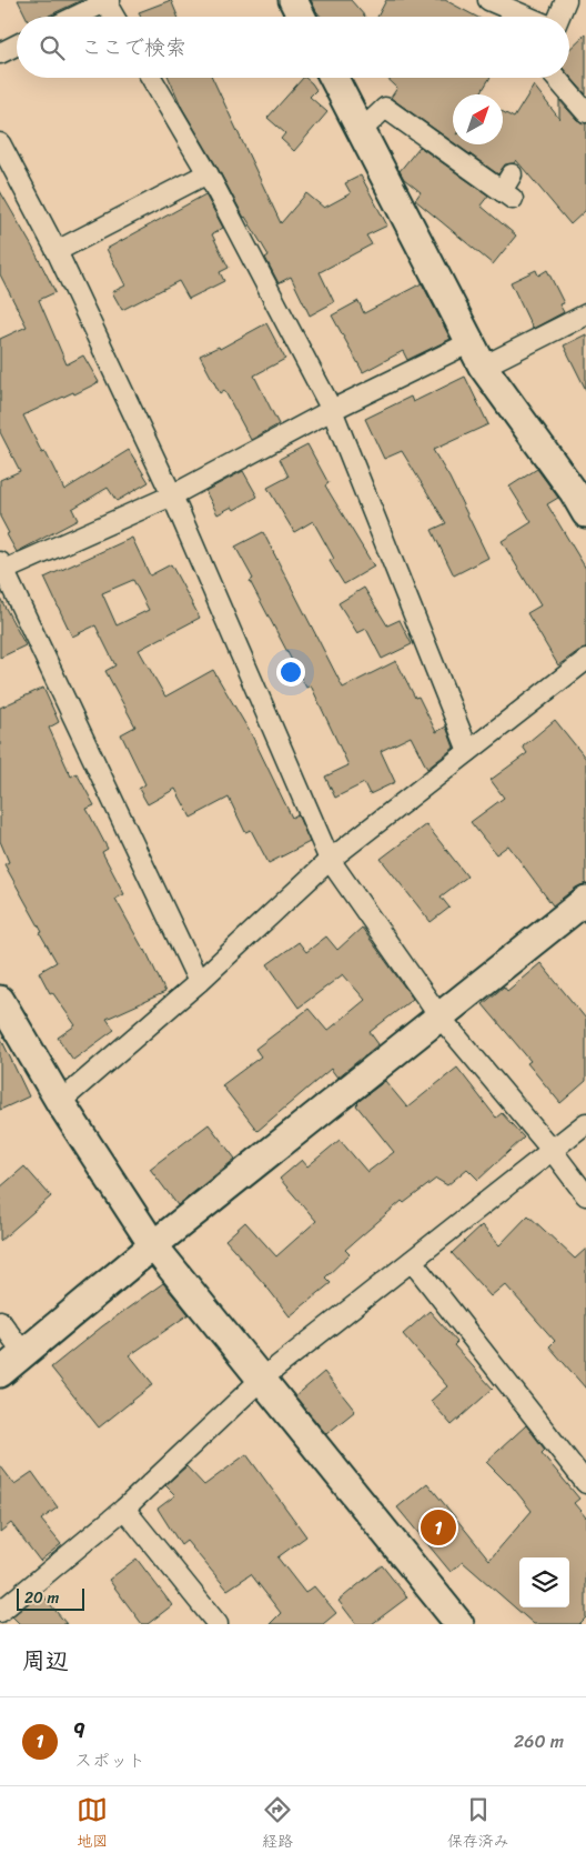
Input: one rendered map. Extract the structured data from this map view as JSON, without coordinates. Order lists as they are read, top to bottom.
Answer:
{
  "scale_bar": "20 m",
  "north": "top right",
  "page": {
    "search": "ここで検索",
    "pins": "1",
    "scale": "20 m",
    "heading": "周辺",
    "list": [
      {
        "mark": "1",
        "name": "q",
        "note": "スポット",
        "value": "260 m"
      }
    ],
    "nav": ["地図", "経路", "保存済み"]
  }
}
